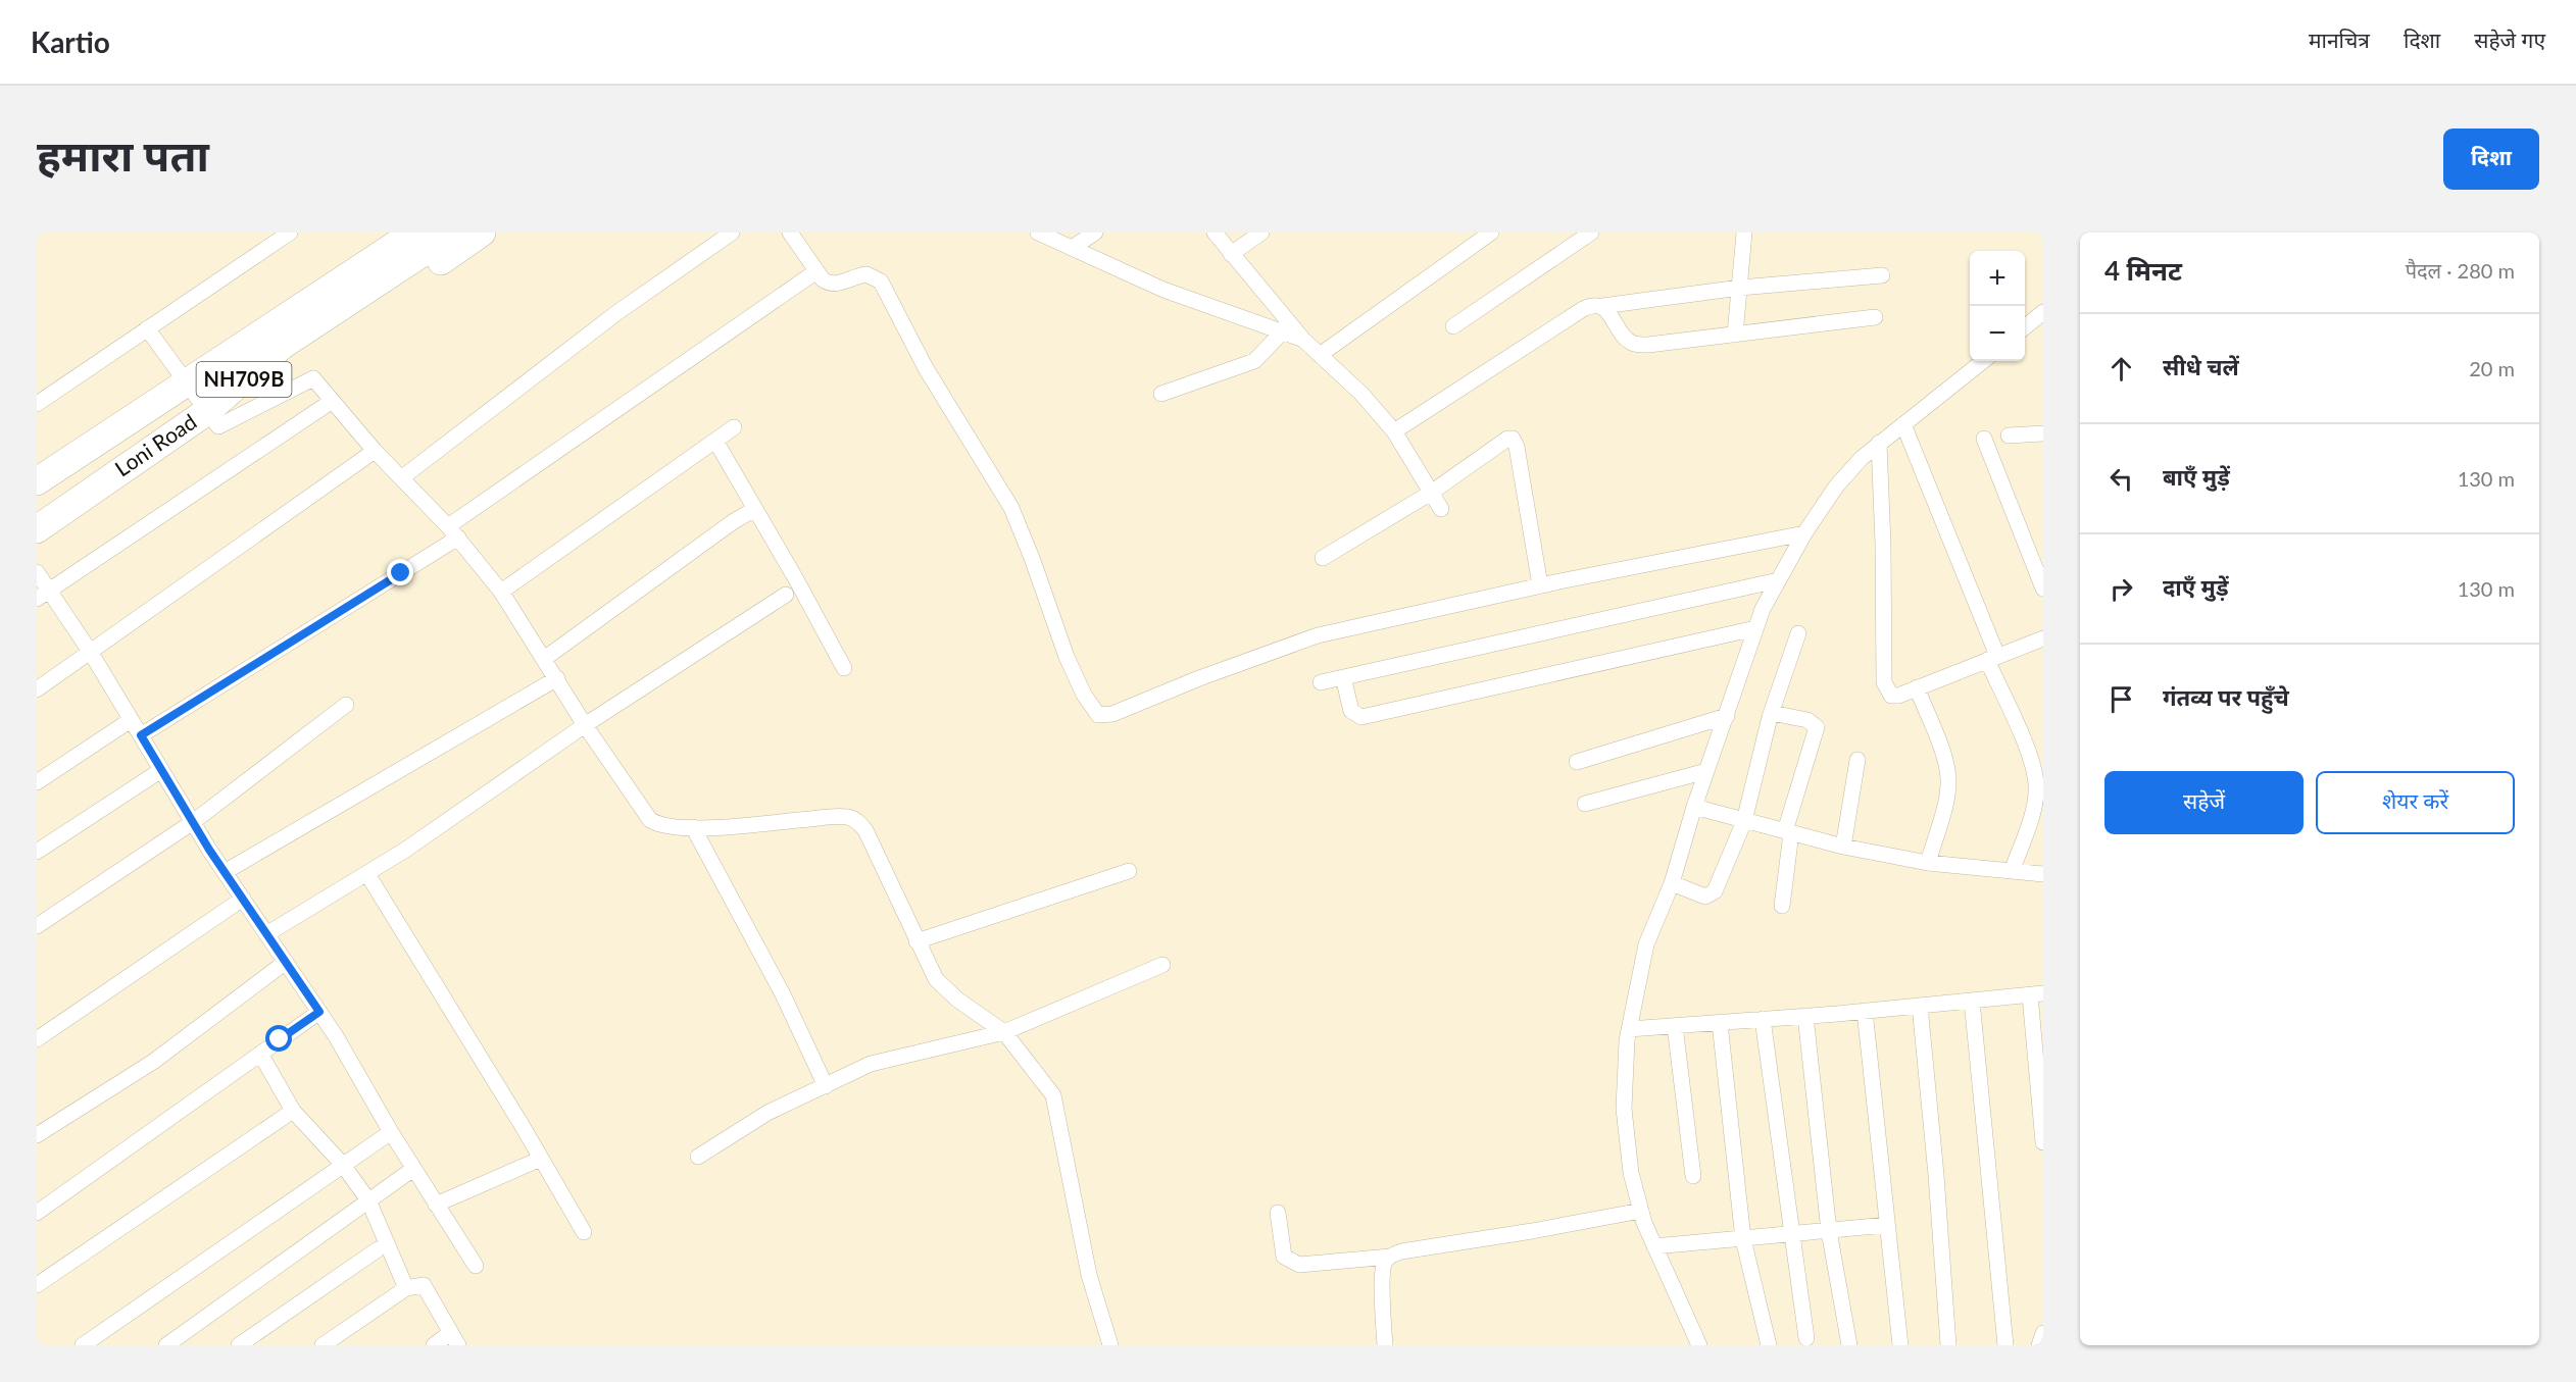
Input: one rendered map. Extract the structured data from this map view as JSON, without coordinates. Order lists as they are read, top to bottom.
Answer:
{
  "streets": {
    "highway": ["NH709B", "Loni Road"]
  },
  "crossings": [
    ["NH709B", "Loni Road"]
  ],
  "page": {
    "header": "Kartio",
    "nav": ["मानचित्र", "दिशा", "सहेजे गए"],
    "buttons": [
      "दिशा",
      ["सहेजें", "शेयर करें"]
    ],
    "title": "हमारा पता",
    "heading": ["4 मिनट", "पैदल · 280 m"],
    "map_buttons": ["+", "−"],
    "list": [
      ["सीधे चलें", "20 m"],
      ["बाएँ मुड़ें", "130 m"],
      ["दाएँ मुड़ें", "130 m"],
      "गंतव्य पर पहुँचे"
    ]
  }
}
